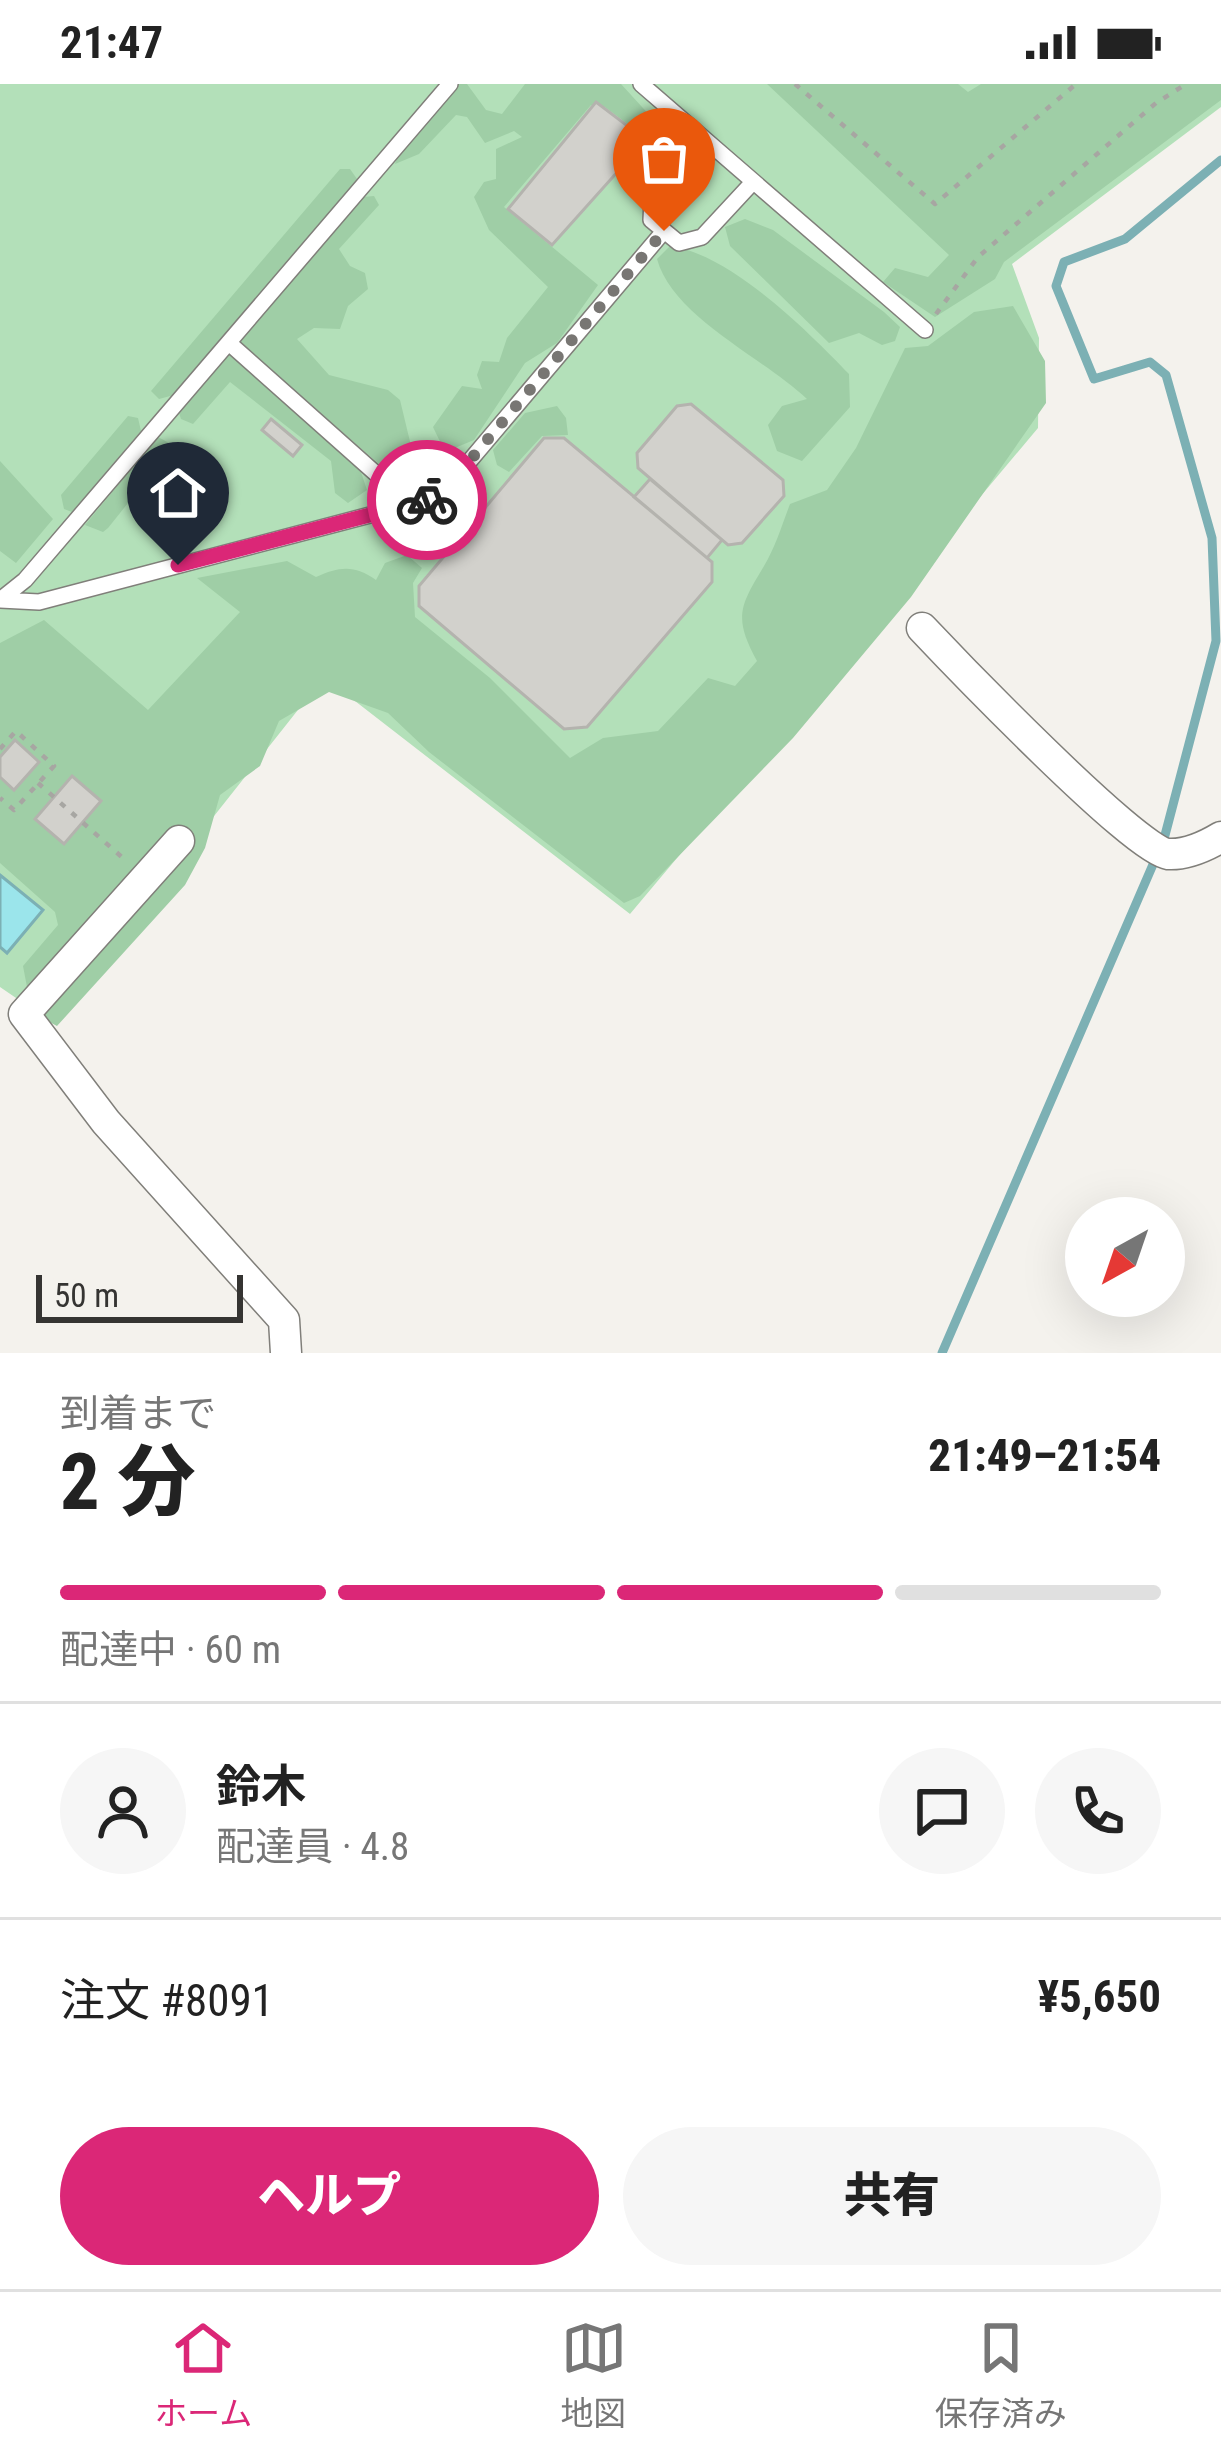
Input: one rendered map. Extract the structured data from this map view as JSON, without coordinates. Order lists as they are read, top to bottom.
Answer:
{
  "scale_bar": "50 m",
  "north": "bottom left",
  "page": {
    "status": "21:47",
    "scale": "50 m",
    "heading": ["2 分", "到着まで", "21:49–21:54"],
    "panel": [
      "鈴木",
      "配達員 · 4.8",
      "注文 #8091",
      "¥5,650"
    ],
    "bar": "配達中 · 60 m",
    "buttons": ["ヘルプ", "共有"],
    "tabs": ["ホーム", "地図", "保存済み"]
  }
}
